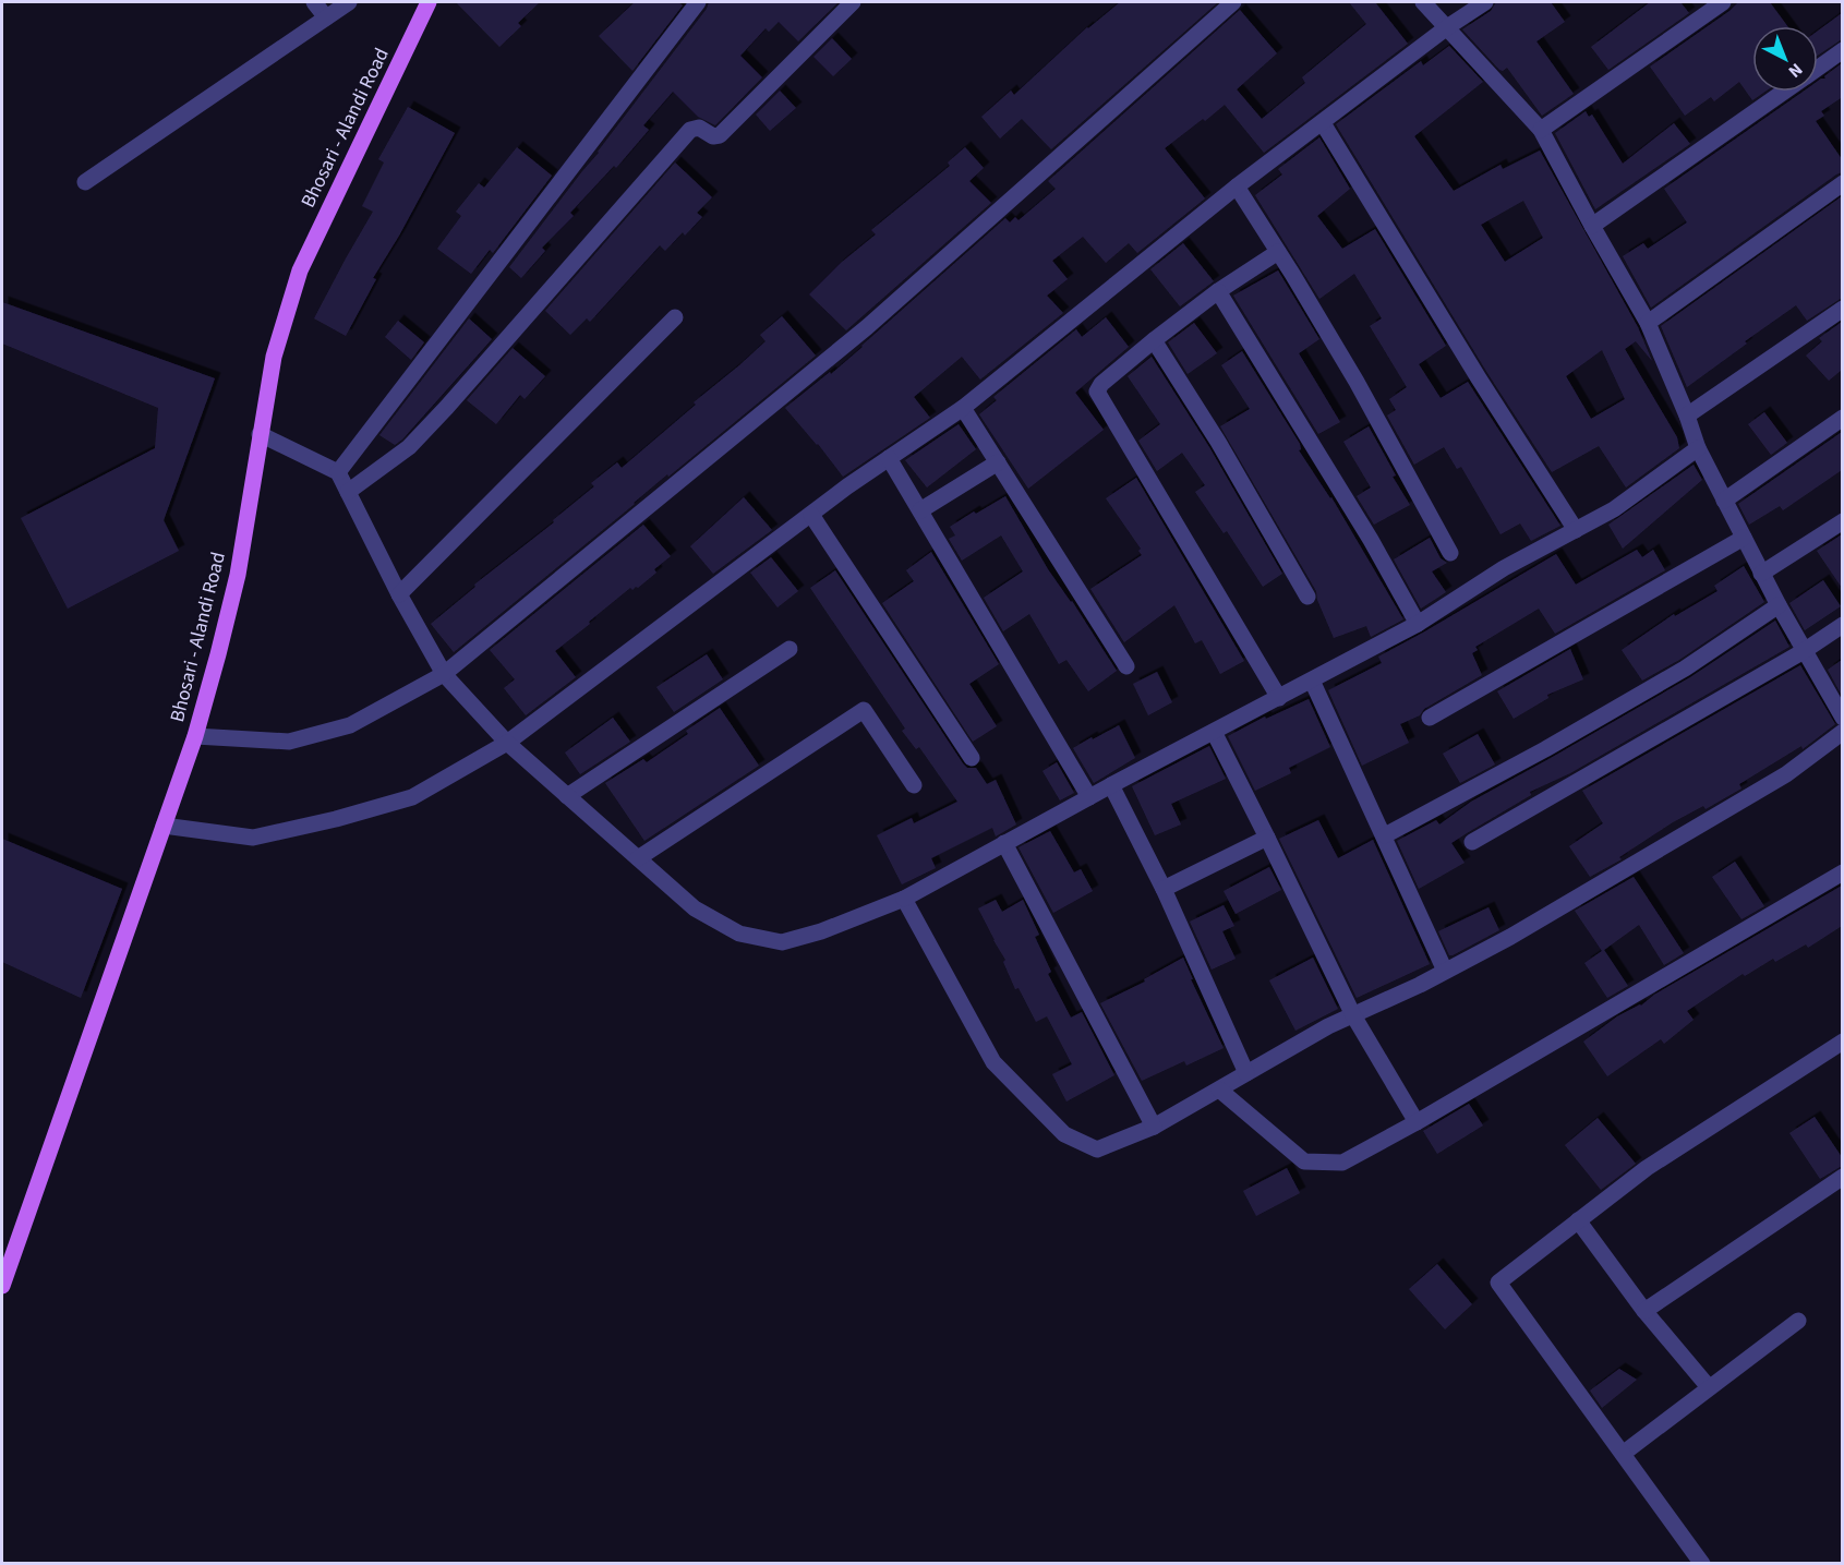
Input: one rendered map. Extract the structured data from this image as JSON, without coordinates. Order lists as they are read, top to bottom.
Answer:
{
  "streets": {
    "main road": ["Bhosari - Alandi Road"]
  },
  "north": "bottom right"
}
